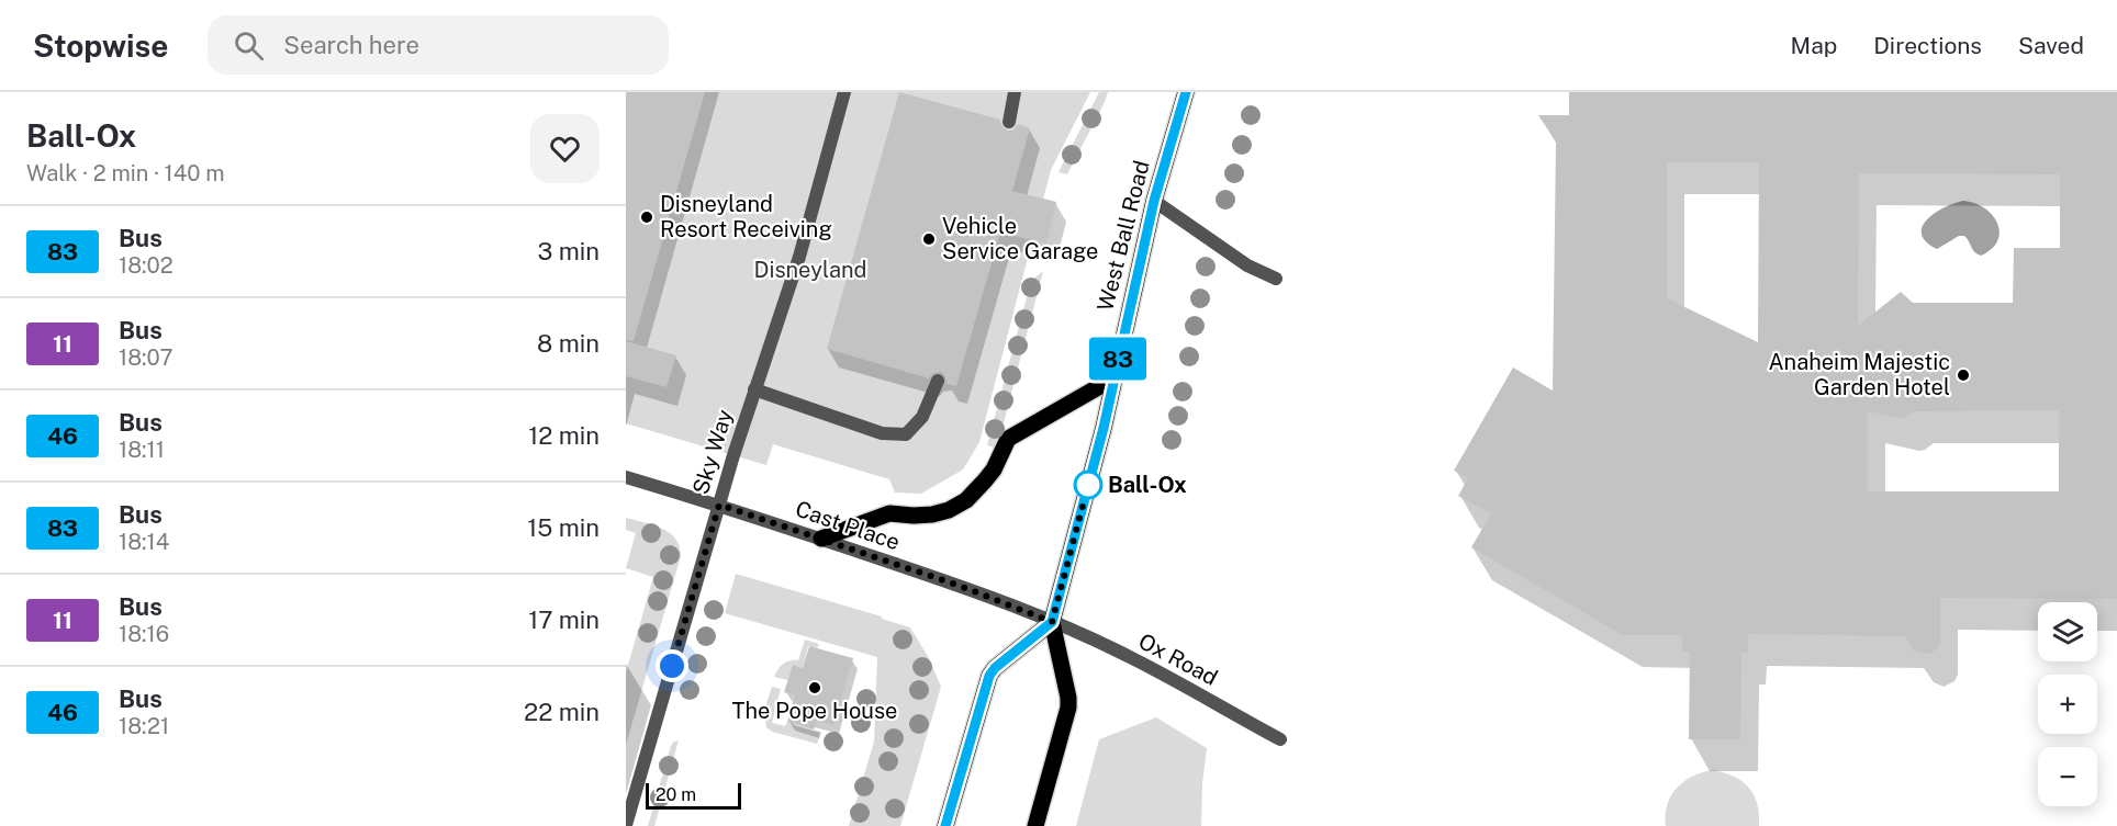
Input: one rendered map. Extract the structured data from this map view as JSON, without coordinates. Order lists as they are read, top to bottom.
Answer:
{
  "streets": {
    "main road": ["West Ball Road"],
    "street": ["Sky Way", "Cast Place", "Ox Road"]
  },
  "crossings": [
    ["West Ball Road", "Cast Place"],
    ["West Ball Road", "Ox Road"],
    ["Sky Way", "Cast Place"],
    ["Cast Place", "Ox Road"]
  ],
  "parks": ["Disneyland"],
  "places": [
    "Disneyland Resort Receiving",
    "Vehicle Service Garage",
    "Anaheim Majestic Garden Hotel",
    "Ball-Ox",
    "The Pope House"
  ],
  "lines": ["bus line 83"],
  "scale_bar": "20 m",
  "page": {
    "header": "Stopwise",
    "search": "Search here",
    "nav": ["Map", "Directions", "Saved"],
    "heading": ["Ball-Ox", "Walk · 2 min · 140 m"],
    "on_map": "83",
    "list": [
      {
        "mark": "83",
        "name": "Bus",
        "note": "18:02",
        "value": "3 min"
      },
      {
        "mark": "11",
        "name": "Bus",
        "note": "18:07",
        "value": "8 min"
      },
      {
        "mark": "46",
        "name": "Bus",
        "note": "18:11",
        "value": "12 min"
      },
      {
        "mark": "83",
        "name": "Bus",
        "note": "18:14",
        "value": "15 min"
      },
      {
        "mark": "11",
        "name": "Bus",
        "note": "18:16",
        "value": "17 min"
      },
      {
        "mark": "46",
        "name": "Bus",
        "note": "18:21",
        "value": "22 min"
      }
    ],
    "map_buttons": ["+", "−"],
    "scale": "20 m"
  }
}
